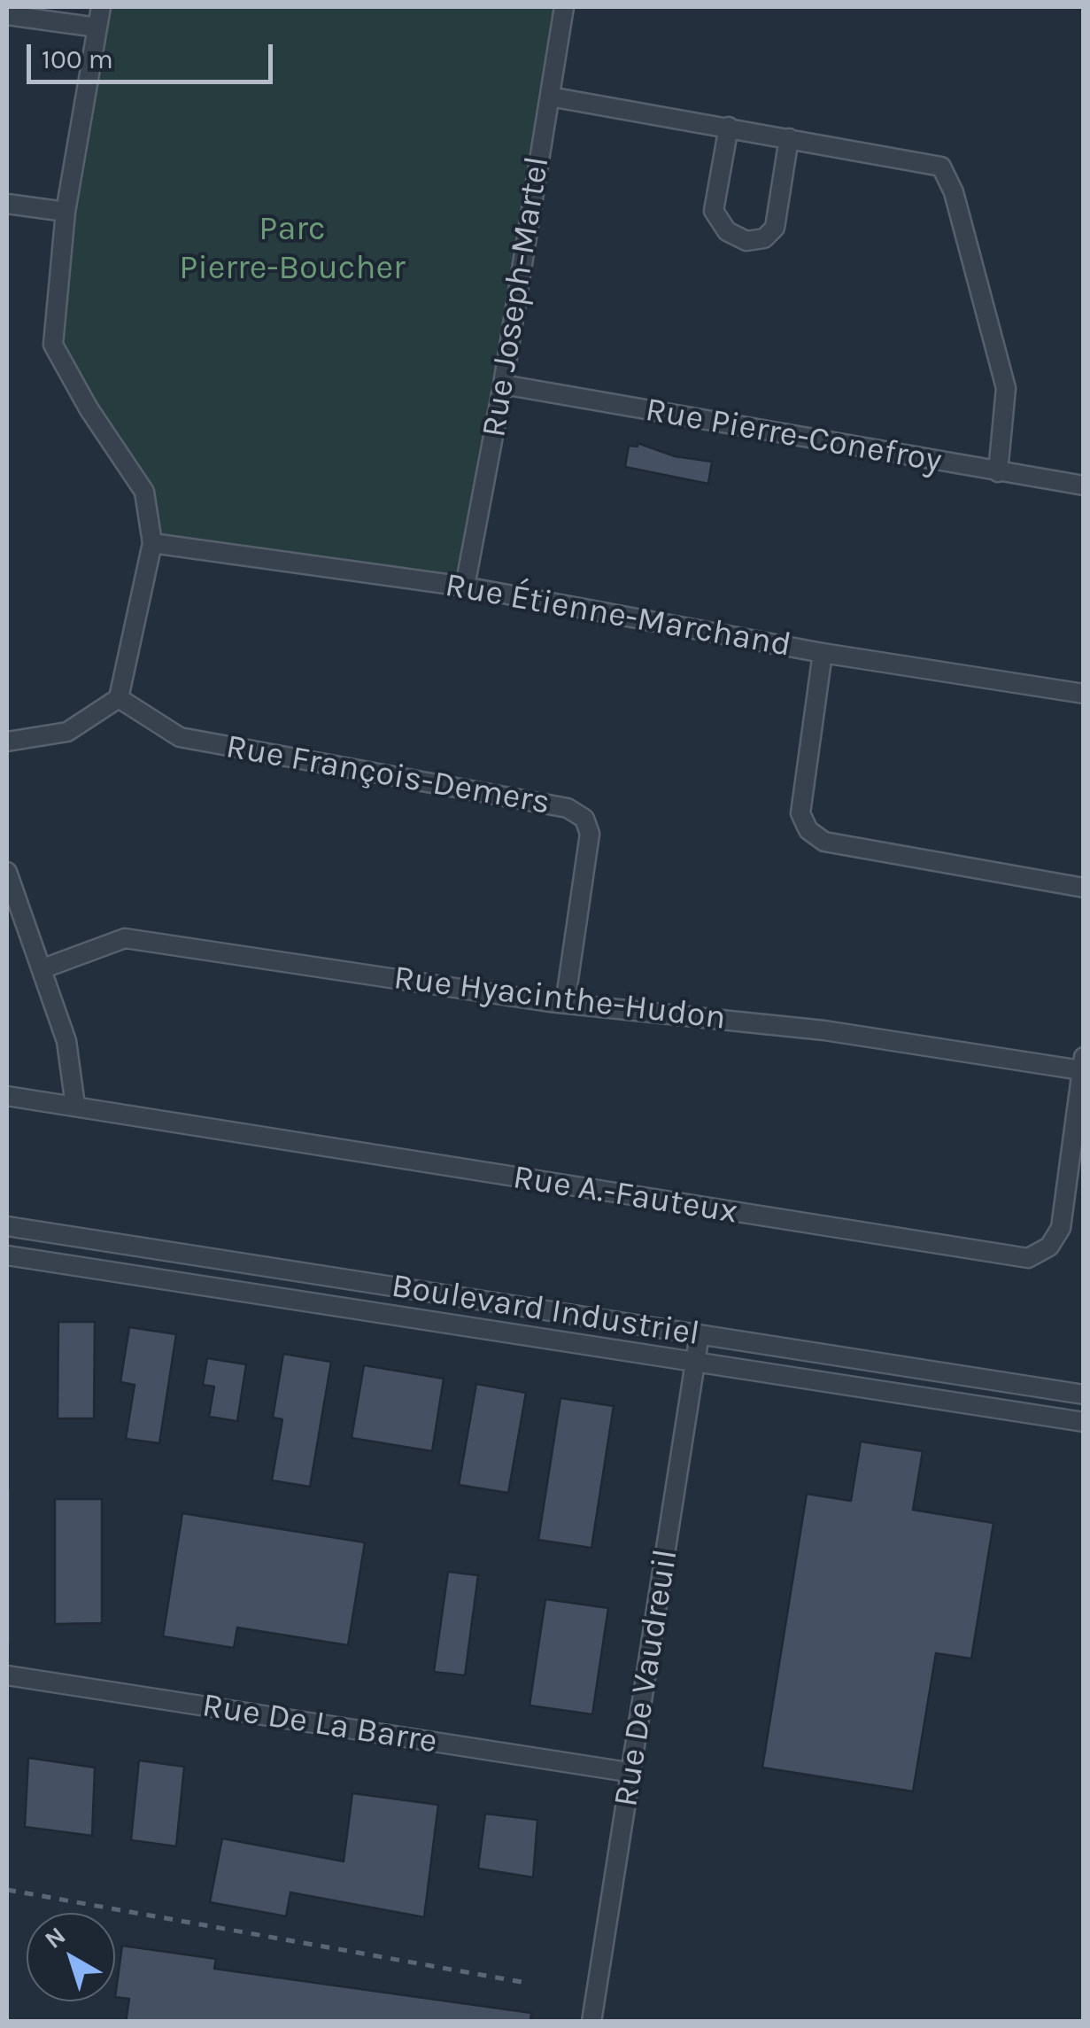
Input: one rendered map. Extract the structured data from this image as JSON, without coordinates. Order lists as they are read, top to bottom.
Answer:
{
  "streets": {
    "street": [
      "Rue Joseph-Martel",
      "Rue Pierre-Conefroy",
      "Rue Étienne-Marchand",
      "Rue François-Demers",
      "Rue Hyacinthe-Hudon",
      "Rue A.-Fauteux",
      "Boulevard Industriel",
      "Rue De Vaudreuil",
      "Rue De La Barre"
    ]
  },
  "crossings": [
    ["Rue Joseph-Martel", "Rue Pierre-Conefroy"],
    ["Rue Joseph-Martel", "Rue Étienne-Marchand"],
    ["Rue François-Demers", "Rue Hyacinthe-Hudon"],
    ["Rue Hyacinthe-Hudon", "Rue A.-Fauteux"],
    ["Boulevard Industriel", "Rue De Vaudreuil"],
    ["Rue De Vaudreuil", "Rue De La Barre"]
  ],
  "parks": ["Parc Pierre-Boucher"],
  "scale_bar": "100 m",
  "north": "top left"
}
